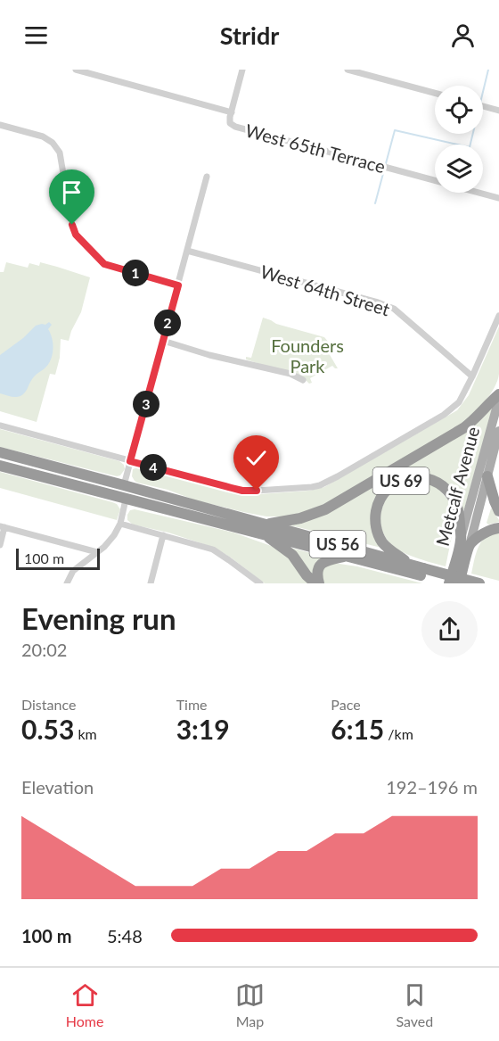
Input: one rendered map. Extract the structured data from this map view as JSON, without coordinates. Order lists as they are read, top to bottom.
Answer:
{
  "streets": {
    "highway": ["US 69", "Metcalf Avenue", "US 56"],
    "street": ["West 65th Terrace", "West 64th Street"]
  },
  "crossings": [
    ["US 69", "Metcalf Avenue"],
    ["US 69", "US 56"],
    ["Metcalf Avenue", "US 56"]
  ],
  "parks": ["Founders Park"],
  "scale_bar": "100 m",
  "page": {
    "header": "Stridr",
    "pins": [
      "1",
      "2",
      "3",
      "4"
    ],
    "scale": "100 m",
    "heading": ["Evening run", "20:02"],
    "stats": [
      ["Distance", "0.53 km"],
      ["Time", "3:19"],
      ["Pace", "6:15 /km"]
    ],
    "chart": ["Elevation", "192–196 m"],
    "list": [
      {
        "name": "100 m",
        "note": "5:48"
      }
    ],
    "tabs": ["Home", "Map", "Saved"]
  }
}
